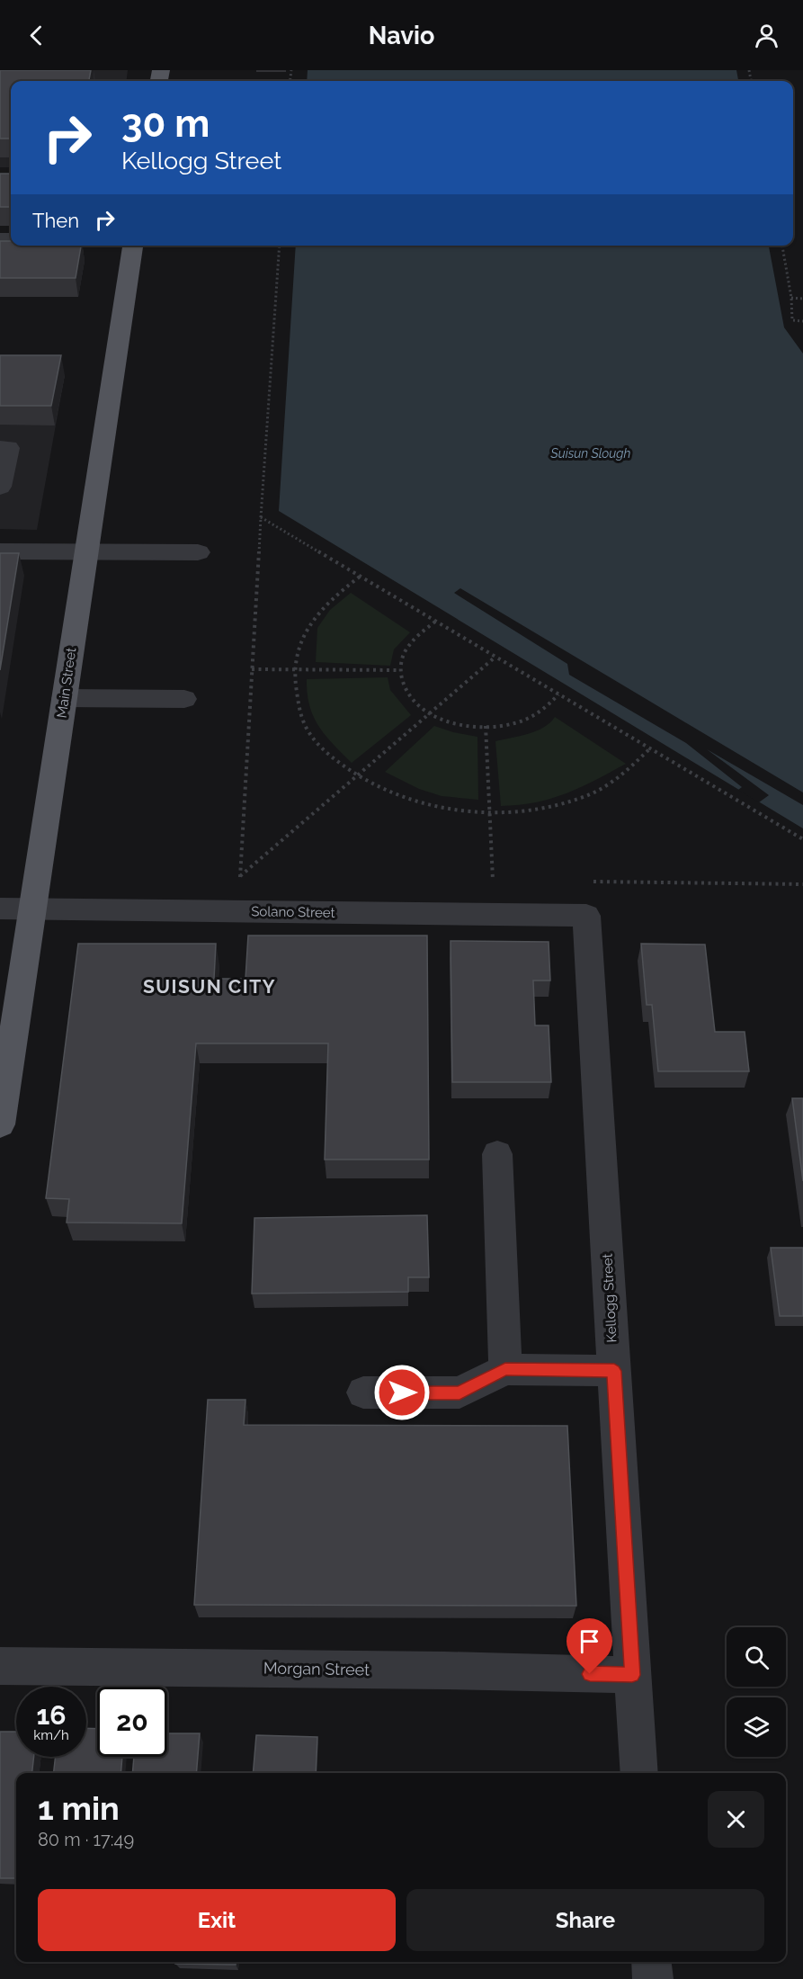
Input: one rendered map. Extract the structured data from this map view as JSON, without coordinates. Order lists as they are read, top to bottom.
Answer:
{
  "streets": {
    "main road": ["Main Street"],
    "street": ["Solano Street", "Kellogg Street", "Morgan Street"]
  },
  "crossings": [
    ["Main Street", "Solano Street"],
    ["Solano Street", "Kellogg Street"],
    ["Kellogg Street", "Morgan Street"]
  ],
  "districts": ["SUISUN CITY"],
  "water": ["Suisun Slough"],
  "page": {
    "header": "Navio",
    "turn": ["30 m", "Kellogg Street"],
    "then": "Then",
    "speed": "16 km/h",
    "limit": "20",
    "heading": ["1 min", "80 m · 17:49"],
    "buttons": ["Exit", "Share"]
  }
}
